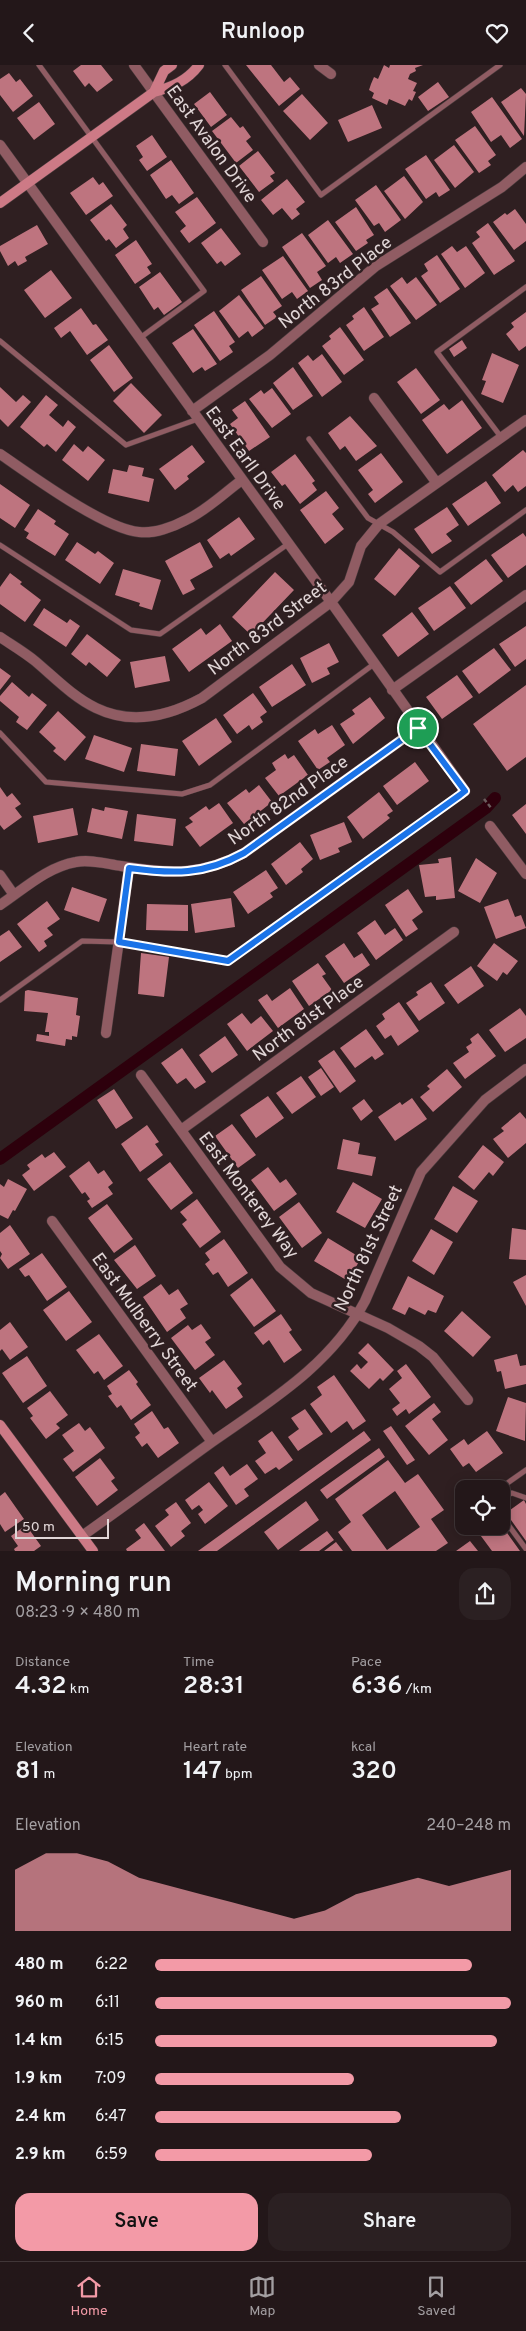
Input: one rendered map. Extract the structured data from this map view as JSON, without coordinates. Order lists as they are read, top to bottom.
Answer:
{
  "streets": {
    "street": [
      "East Avalon Drive",
      "North 83rd Place",
      "East Earll Drive",
      "North 83rd Street",
      "North 82nd Place",
      "North 81st Place",
      "East Monterey Way",
      "North 81st Street",
      "East Mulberry Street"
    ]
  },
  "crossings": [
    ["North 83rd Place", "East Earll Drive"],
    ["East Earll Drive", "North 83rd Street"],
    ["East Earll Drive", "North 82nd Place"],
    ["North 81st Place", "East Monterey Way"],
    ["East Monterey Way", "North 81st Street"],
    ["North 81st Street", "East Mulberry Street"]
  ],
  "scale_bar": "50 m",
  "page": {
    "header": "Runloop",
    "scale": "50 m",
    "heading": ["Morning run", "08:23 · 9 × 480 m"],
    "stats": [
      ["Distance", "4.32 km"],
      ["Time", "28:31"],
      ["Pace", "6:36 /km"],
      ["Elevation", "81 m"],
      ["Heart rate", "147 bpm"],
      ["kcal", "320"]
    ],
    "chart": ["Elevation", "240–248 m"],
    "list": [
      {
        "name": "480 m",
        "note": "6:22"
      },
      {
        "name": "960 m",
        "note": "6:11"
      },
      {
        "name": "1.4 km",
        "note": "6:15"
      },
      {
        "name": "1.9 km",
        "note": "7:09"
      },
      {
        "name": "2.4 km",
        "note": "6:47"
      },
      {
        "name": "2.9 km",
        "note": "6:59"
      }
    ],
    "buttons": ["Save", "Share"],
    "tabs": ["Home", "Map", "Saved"]
  }
}
